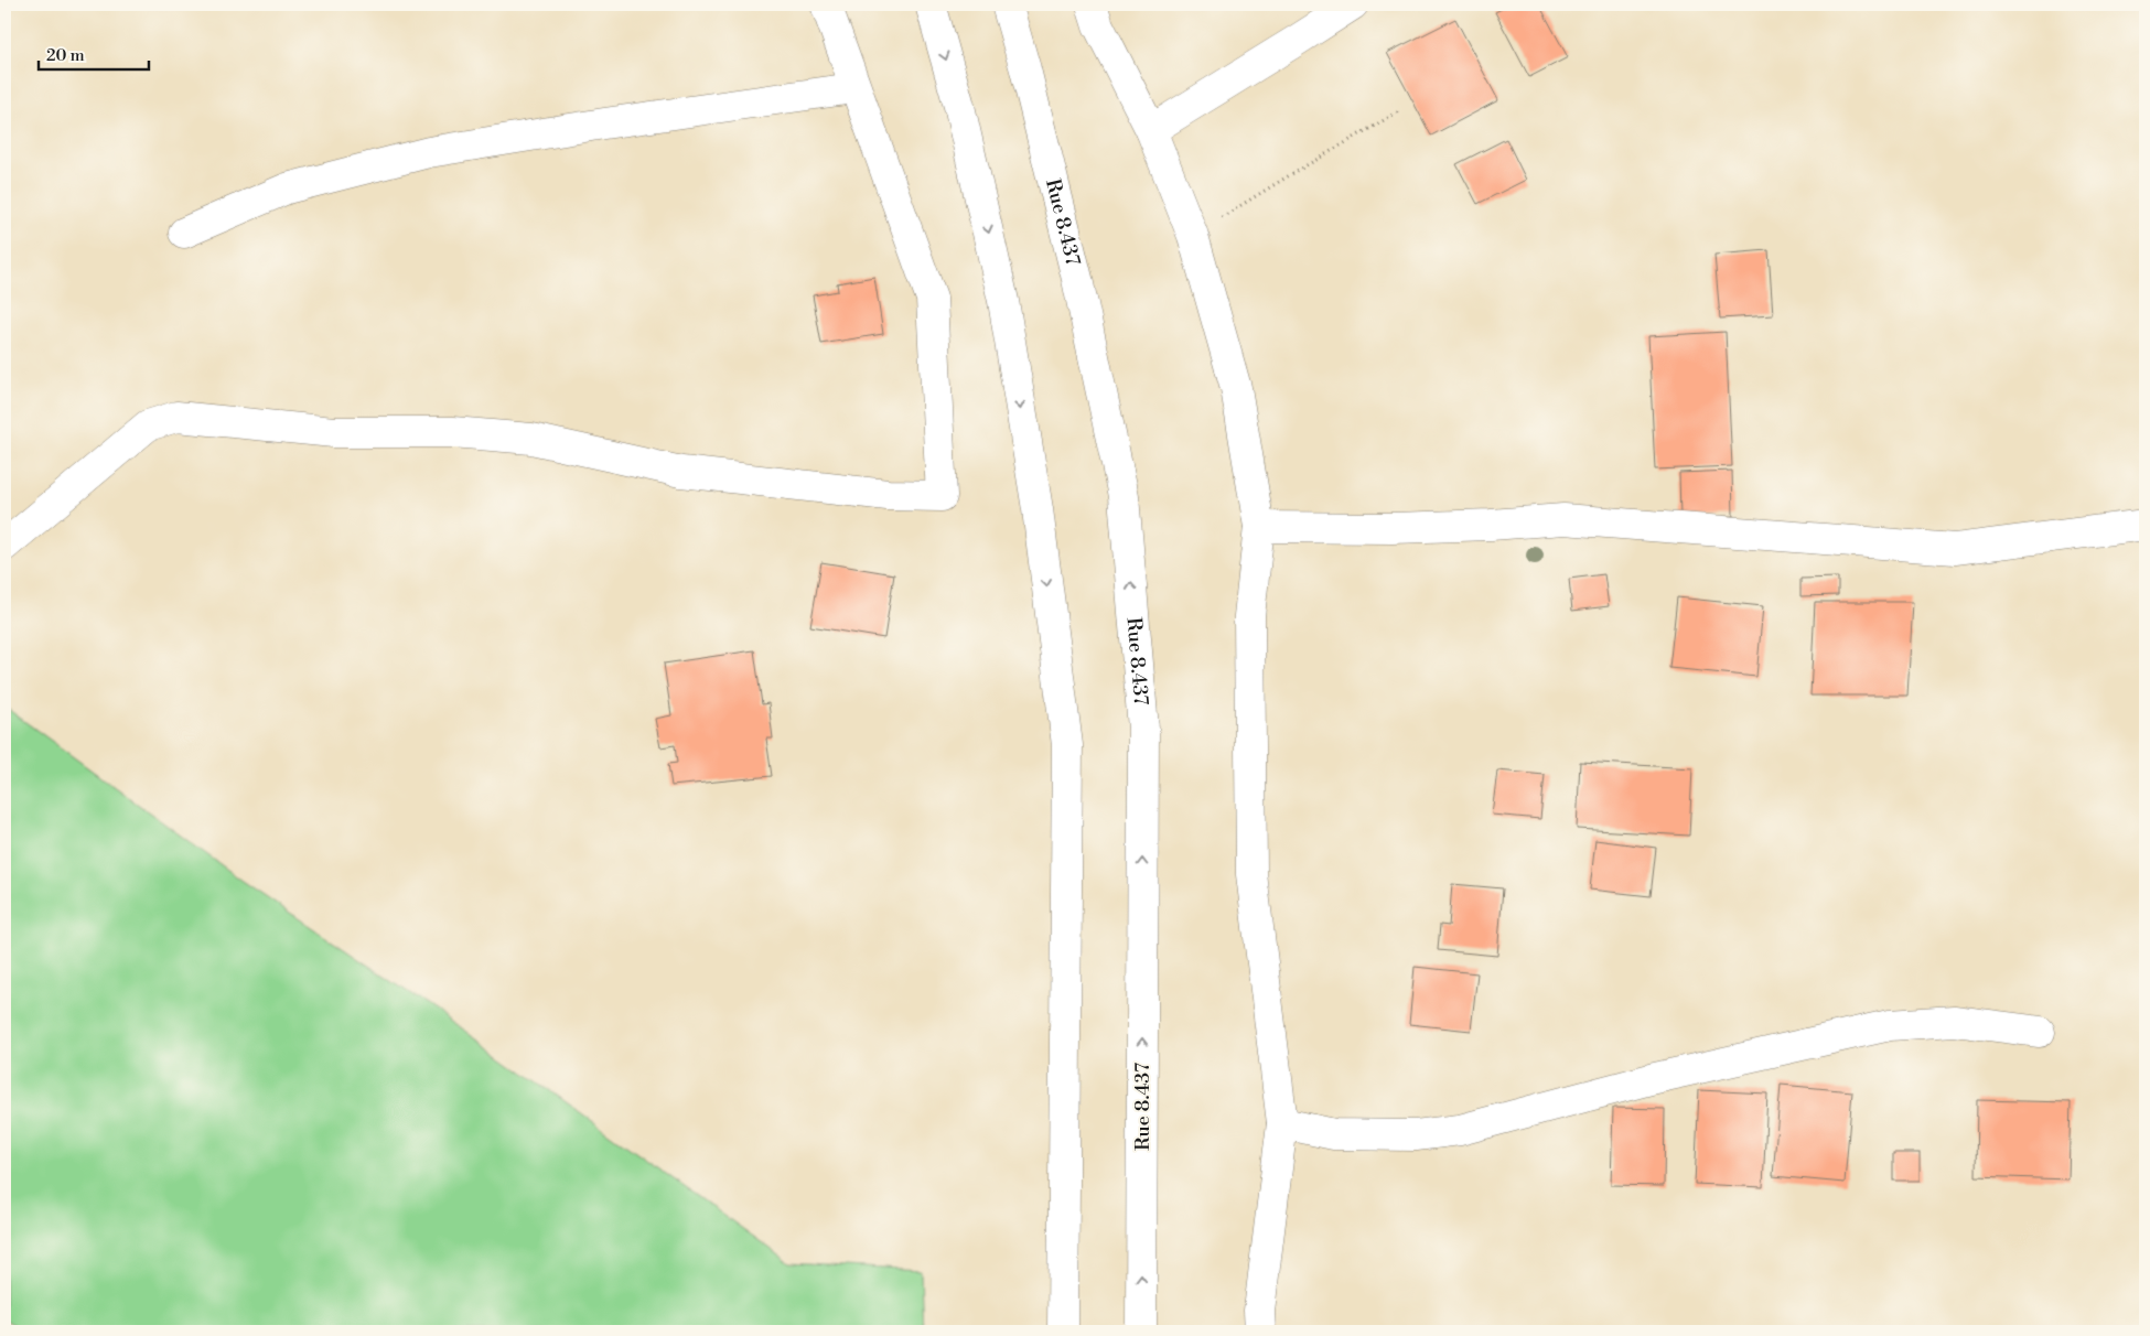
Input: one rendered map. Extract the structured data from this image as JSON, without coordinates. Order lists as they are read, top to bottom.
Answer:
{
  "streets": {
    "street": ["Rue 8.437"]
  },
  "scale_bar": "20 m"
}
